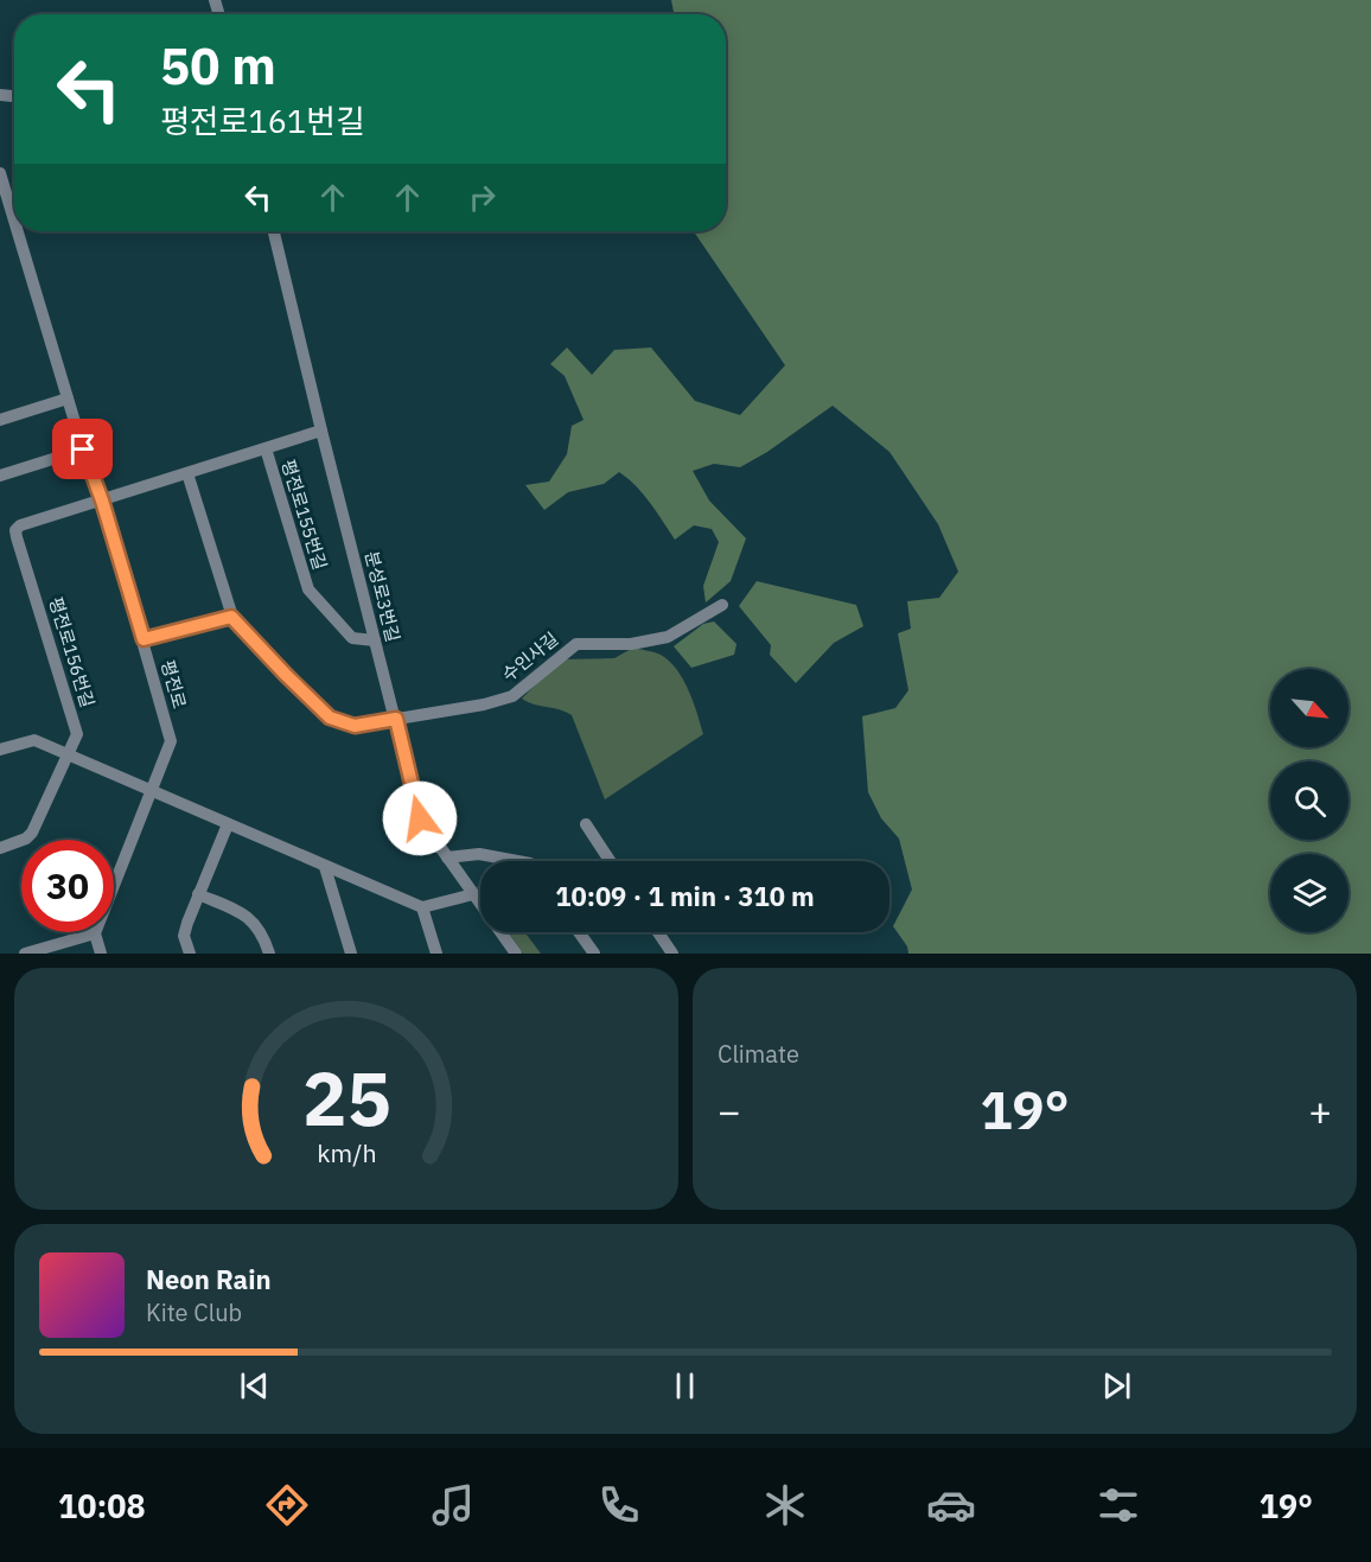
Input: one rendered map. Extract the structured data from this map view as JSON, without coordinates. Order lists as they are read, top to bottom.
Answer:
{
  "streets": {
    "street": [
      "평전로155번길",
      "분성로3번길",
      "평전로156번길",
      "수인사길",
      "평전로"
    ]
  },
  "crossings": [
    ["평전로155번길", "분성로3번길"],
    ["평전로155번길", "평전로156번길"],
    ["평전로155번길", "평전로"],
    ["분성로3번길", "수인사길"],
    ["평전로156번길", "평전로"]
  ],
  "north": "bottom right",
  "page": {
    "turn": ["50 m", "평전로161번길"],
    "limit": "30",
    "trip": "10:09 · 1 min · 310 m",
    "tile": "Climate",
    "heat": ["−", "19°", "+"],
    "song": ["Neon Rain", "Kite Club"],
    "tabs": ["10:08", "19°"],
    "gauge": ["25", "km/h"]
  }
}
